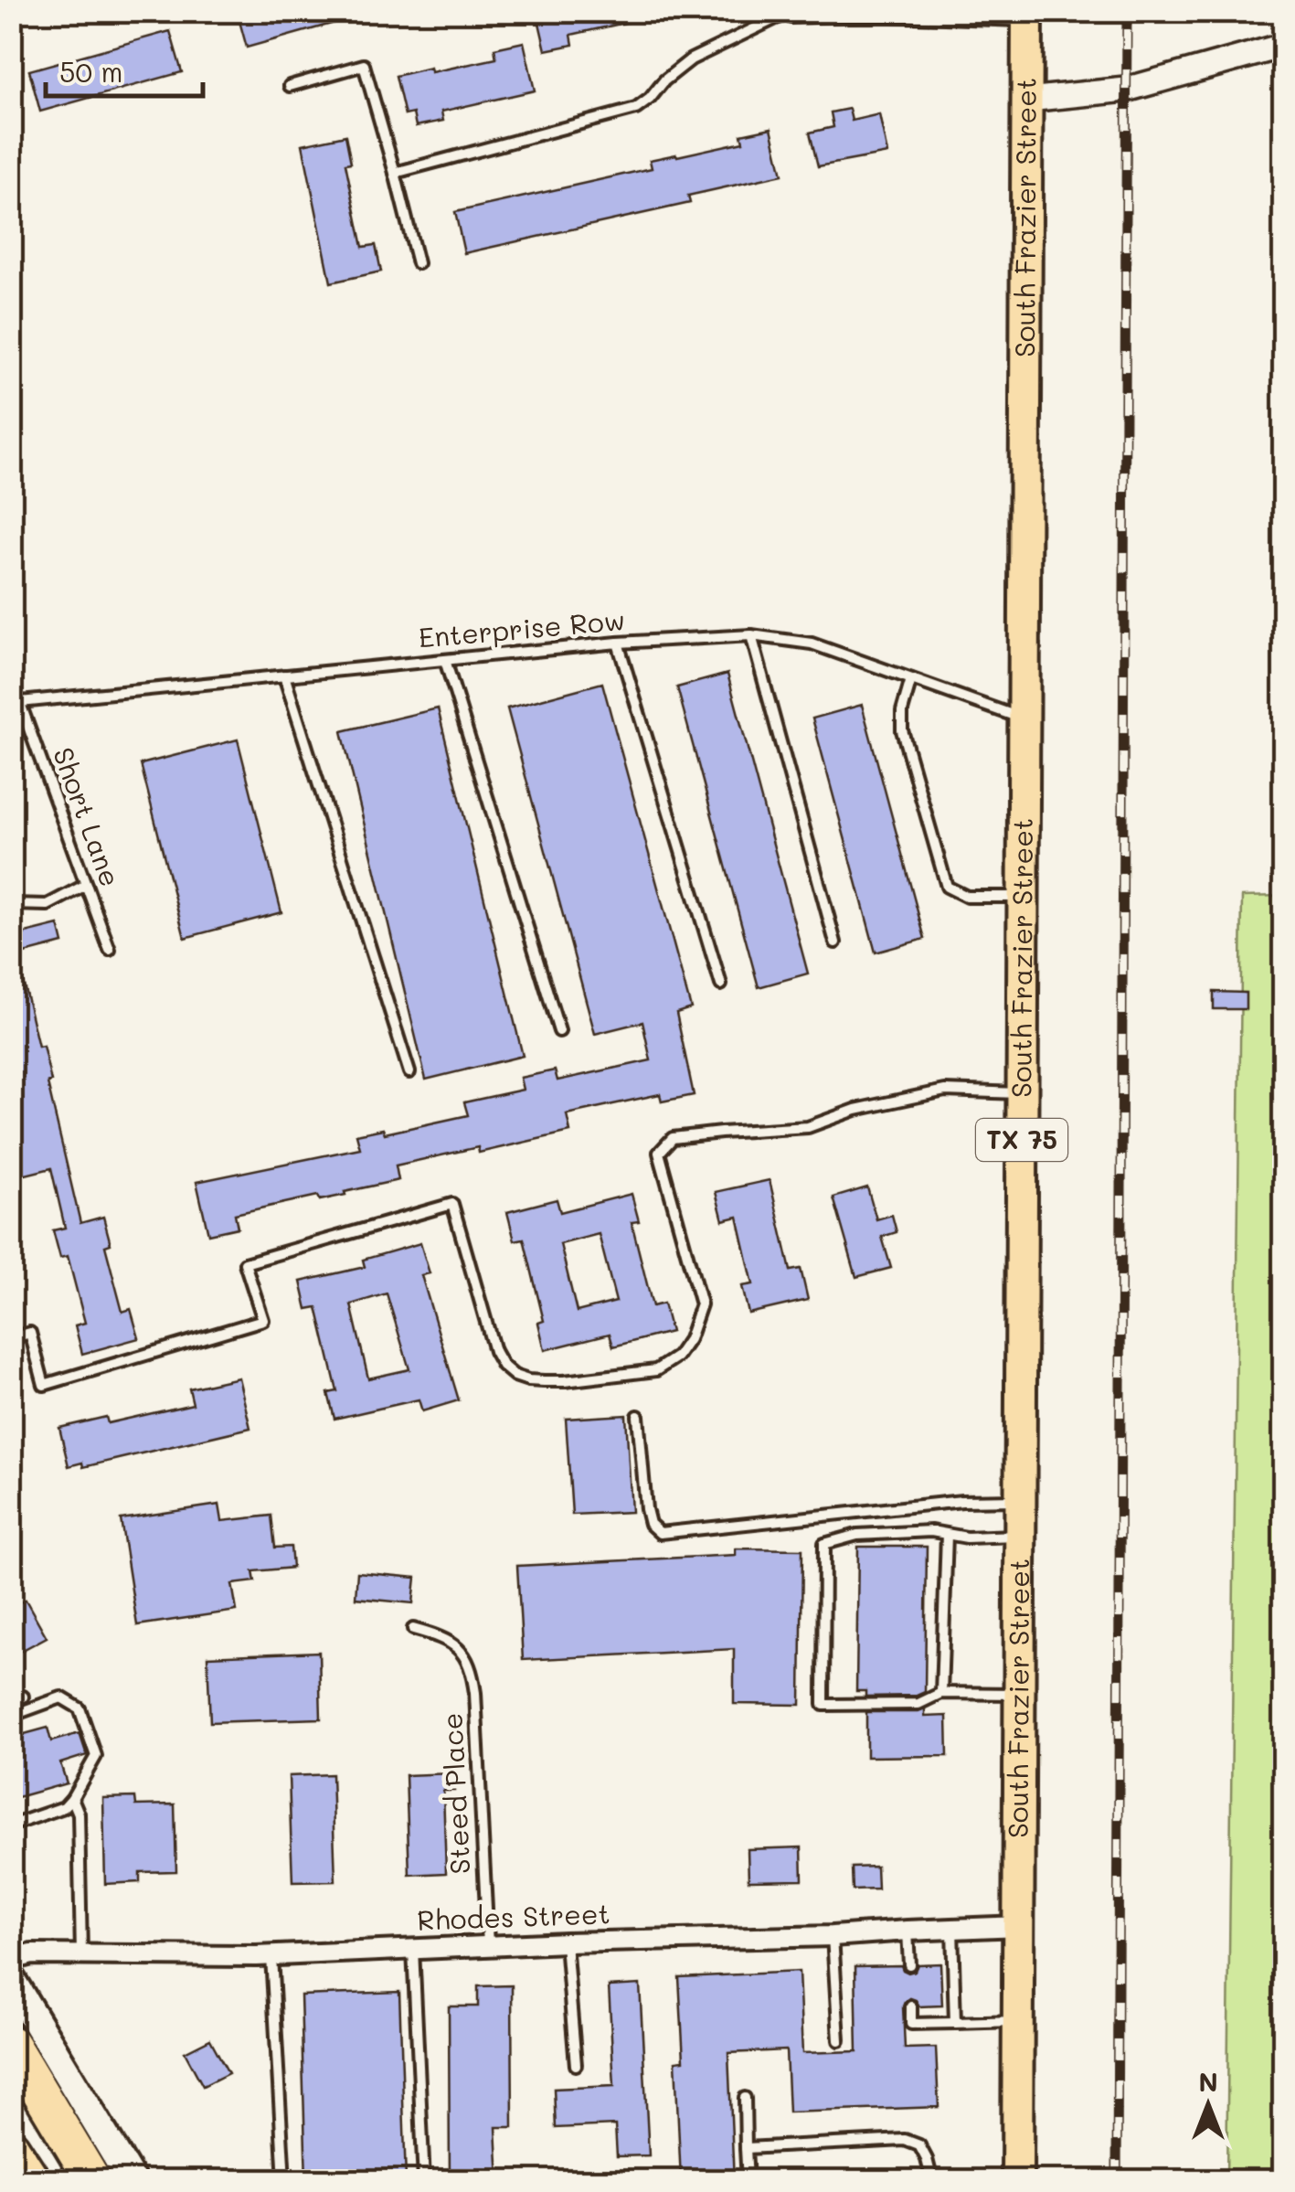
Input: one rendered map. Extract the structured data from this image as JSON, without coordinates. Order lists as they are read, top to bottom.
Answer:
{
  "streets": {
    "main road": ["South Frazier Street", "TX 75"],
    "street": ["Rhodes Street"],
    "lane": ["Enterprise Row", "Short Lane", "Steed Place"]
  },
  "crossings": [
    ["South Frazier Street", "Enterprise Row"],
    ["South Frazier Street", "Rhodes Street"],
    ["Enterprise Row", "Short Lane"],
    ["Steed Place", "Rhodes Street"]
  ],
  "scale_bar": "50 m",
  "north": "top"
}
